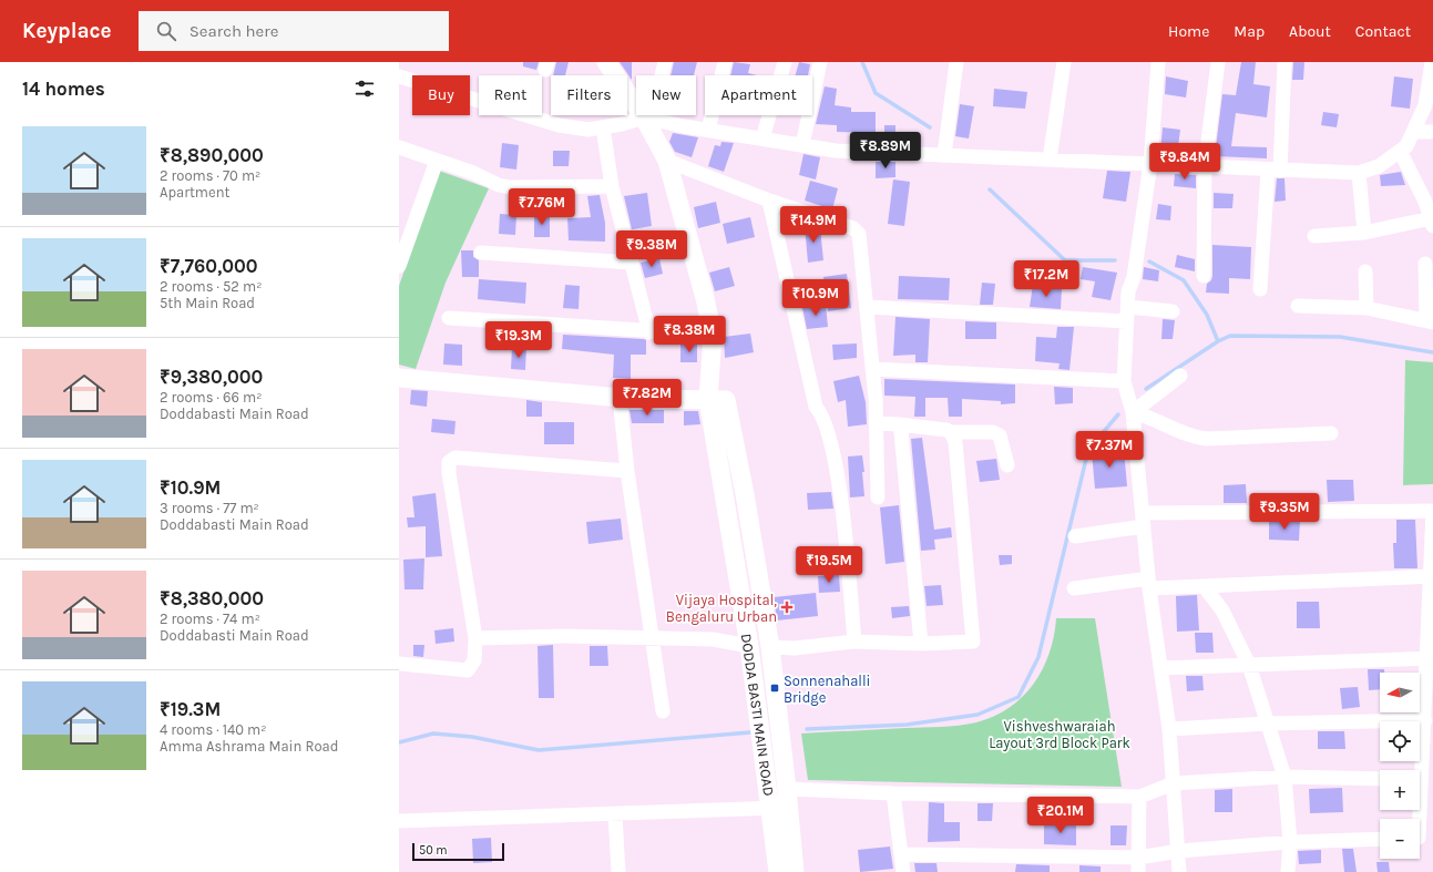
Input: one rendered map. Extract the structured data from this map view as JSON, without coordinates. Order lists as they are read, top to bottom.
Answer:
{
  "streets": {
    "street": ["DODDA BASTI MAIN ROAD"]
  },
  "parks": ["Vishveshwaraiah Layout 3rd Block Park"],
  "places": {
    "health": ["Vijaya Hospital, Bengaluru Urban"],
    "transit": ["Sonnenahalli Bridge"]
  },
  "scale_bar": "50 m",
  "north": "left",
  "page": {
    "header": "Keyplace",
    "search": "Search here",
    "nav": [
      "Home",
      "Map",
      "About",
      "Contact"
    ],
    "heading": "14 homes",
    "chip": [
      "Buy",
      "Rent",
      "Filters",
      "New",
      "Apartment"
    ],
    "list": [
      {
        "name": "₹8,890,000",
        "note": "2 rooms · 70 m² · Apartment"
      },
      {
        "name": "₹7,760,000",
        "note": "2 rooms · 52 m² · 5th Main Road"
      },
      {
        "name": "₹9,380,000",
        "note": "2 rooms · 66 m² · Doddabasti Main Road"
      },
      {
        "name": "₹10.9M",
        "note": "3 rooms · 77 m² · Doddabasti Main Road"
      },
      {
        "name": "₹8,380,000",
        "note": "2 rooms · 74 m² · Doddabasti Main Road"
      },
      {
        "name": "₹19.3M",
        "note": "4 rooms · 140 m² · Amma Ashrama Main Road"
      }
    ],
    "price": [
      "₹8.89M",
      "₹9.84M",
      "₹7.76M",
      "₹14.9M",
      "₹9.38M",
      "₹17.2M",
      "₹10.9M",
      "₹8.38M",
      "₹19.3M",
      "₹7.82M",
      "₹7.37M",
      "₹9.35M",
      "₹19.5M",
      "₹20.1M"
    ],
    "map_buttons": ["+", "−"],
    "scale": "50 m"
  }
}
